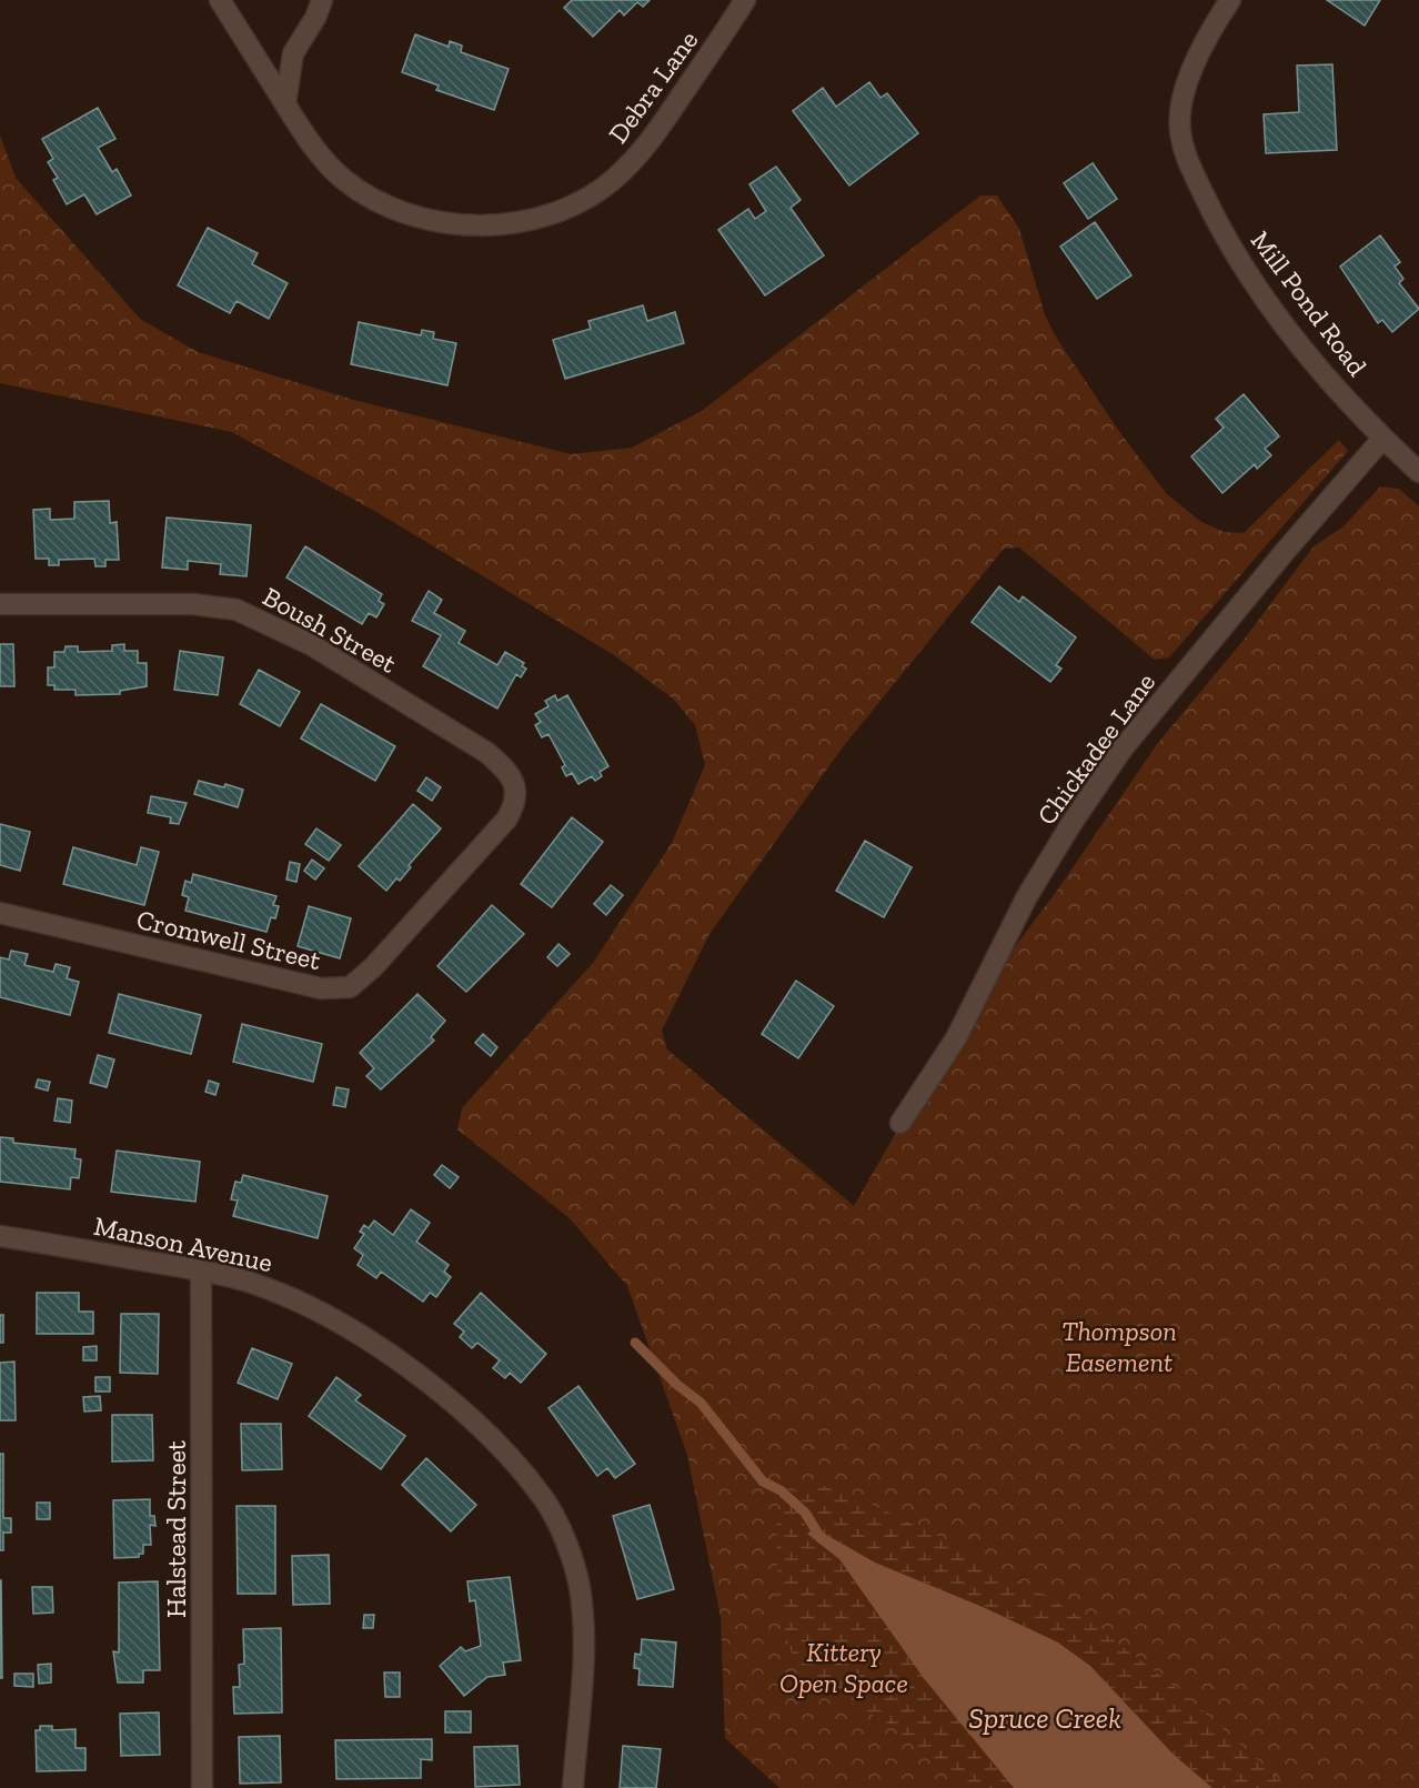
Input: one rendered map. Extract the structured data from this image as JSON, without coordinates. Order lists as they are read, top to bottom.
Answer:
{
  "streets": {
    "street": [
      "Debra Lane",
      "Mill Pond Road",
      "Boush Street",
      "Chickadee Lane",
      "Cromwell Street",
      "Manson Avenue",
      "Halstead Street"
    ]
  },
  "crossings": [
    ["Mill Pond Road", "Chickadee Lane"],
    ["Boush Street", "Cromwell Street"],
    ["Manson Avenue", "Halstead Street"]
  ],
  "water": ["Spruce Creek"],
  "parks": ["Thompson Easement", "Kittery Open Space"]
}
